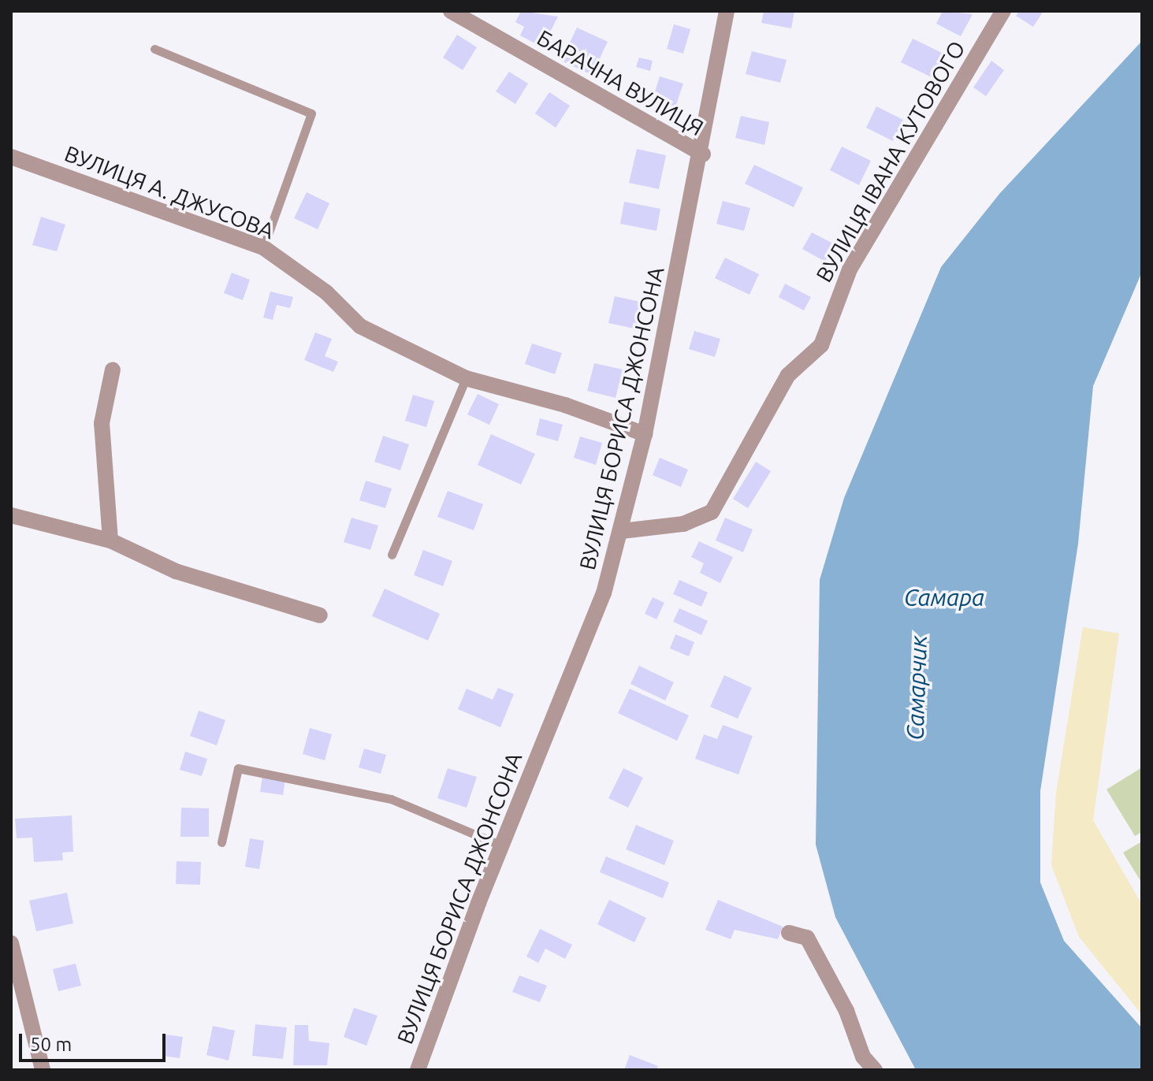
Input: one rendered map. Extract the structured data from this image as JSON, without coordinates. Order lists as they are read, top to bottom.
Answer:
{
  "streets": {
    "street": [
      "БАРАЧНА ВУЛИЦЯ",
      "ВУЛИЦЯ ІВАНА КУТОВОГО",
      "ВУЛИЦЯ А. ДЖУСОВА",
      "ВУЛИЦЯ БОРИСА ДЖОНСОНА"
    ]
  },
  "crossings": [
    ["БАРАЧНА ВУЛИЦЯ", "ВУЛИЦЯ БОРИСА ДЖОНСОНА"],
    ["ВУЛИЦЯ ІВАНА КУТОВОГО", "ВУЛИЦЯ БОРИСА ДЖОНСОНА"],
    ["ВУЛИЦЯ А. ДЖУСОВА", "ВУЛИЦЯ БОРИСА ДЖОНСОНА"]
  ],
  "water": ["Самара", "Самарчик"],
  "scale_bar": "50 m"
}
